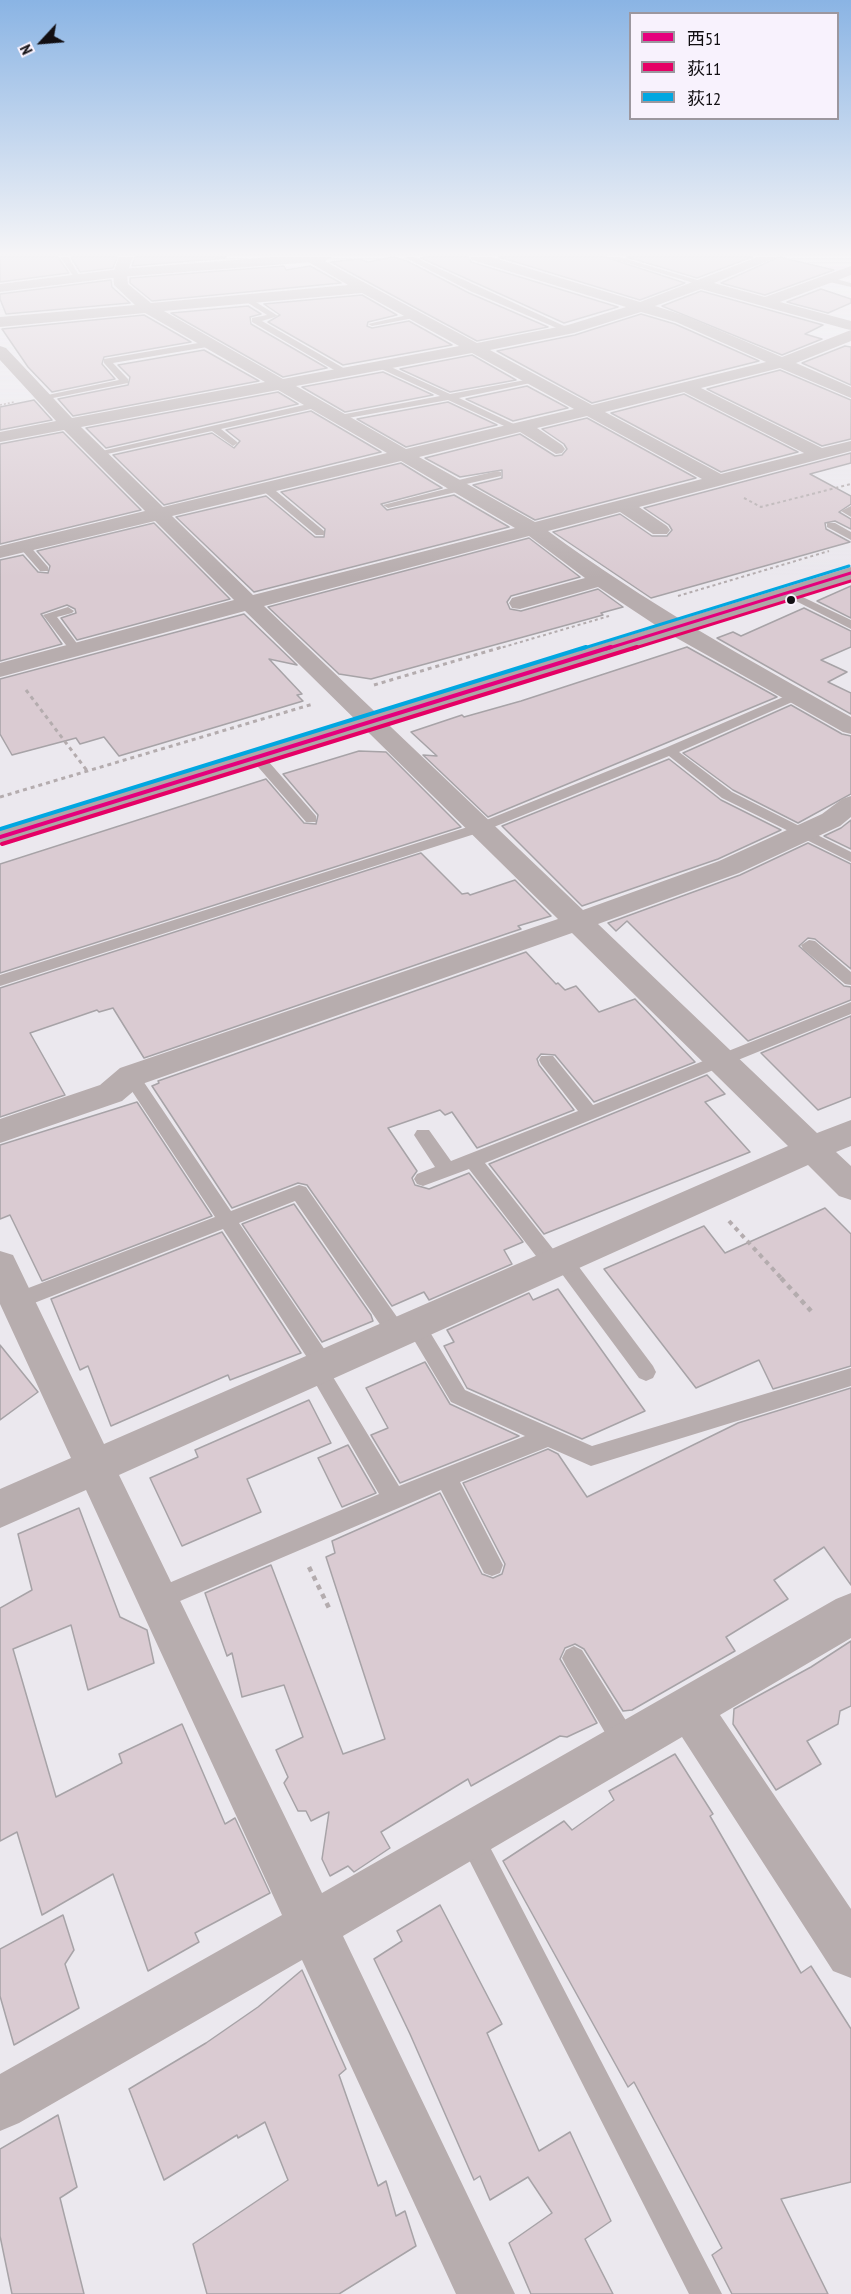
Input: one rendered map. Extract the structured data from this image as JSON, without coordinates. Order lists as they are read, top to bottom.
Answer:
{
  "lines": ["transit line 荻12", "transit line 西51", "transit line 荻11"],
  "legend": ["西51", "荻11", "荻12"],
  "north": "bottom left"
}
